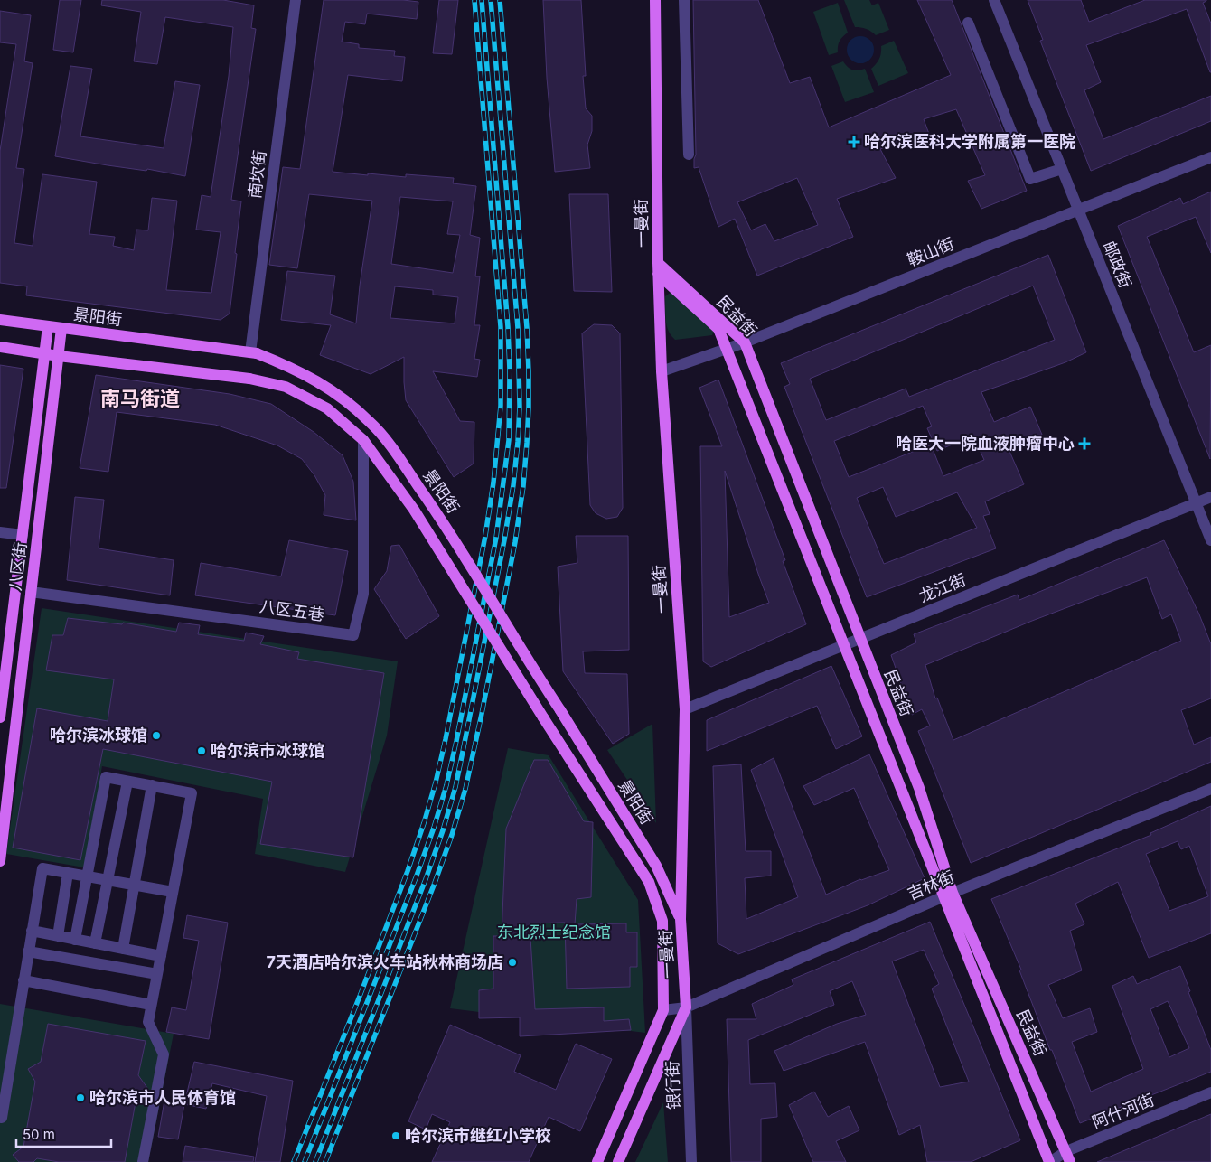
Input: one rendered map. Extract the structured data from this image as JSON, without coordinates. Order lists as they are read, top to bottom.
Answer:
{
  "streets": {
    "main road": [
      "一曼街",
      "民益街",
      "景阳街",
      "八区街"
    ],
    "street": [
      "南坎街",
      "鞍山街",
      "邮政街",
      "龙江街",
      "八区五巷",
      "吉林街",
      "银行街",
      "阿什河街"
    ]
  },
  "crossings": [
    ["南坎街", "景阳街"],
    ["一曼街", "鞍山街"],
    ["一曼街", "民益街"],
    ["一曼街", "景阳街"],
    ["一曼街", "龙江街"],
    ["一曼街", "吉林街"],
    ["一曼街", "银行街"],
    ["鞍山街", "邮政街"],
    ["鞍山街", "民益街"],
    ["邮政街", "龙江街"],
    ["民益街", "龙江街"],
    ["民益街", "吉林街"],
    ["民益街", "阿什河街"],
    ["景阳街", "八区街"],
    ["景阳街", "八区五巷"],
    ["八区街", "八区五巷"],
    ["吉林街", "银行街"]
  ],
  "districts": ["南马街道"],
  "parks": ["东北烈士纪念馆"],
  "places": {
    "health": ["哈尔滨医科大学附属第一医院", "哈医大一院血液肿瘤中心"],
    "other": [
      "哈尔滨冰球馆",
      "哈尔滨市冰球馆",
      "7天酒店哈尔滨火车站秋林商场店",
      "哈尔滨市人民体育馆",
      "哈尔滨市继红小学校"
    ]
  },
  "scale_bar": "50 m"
}
